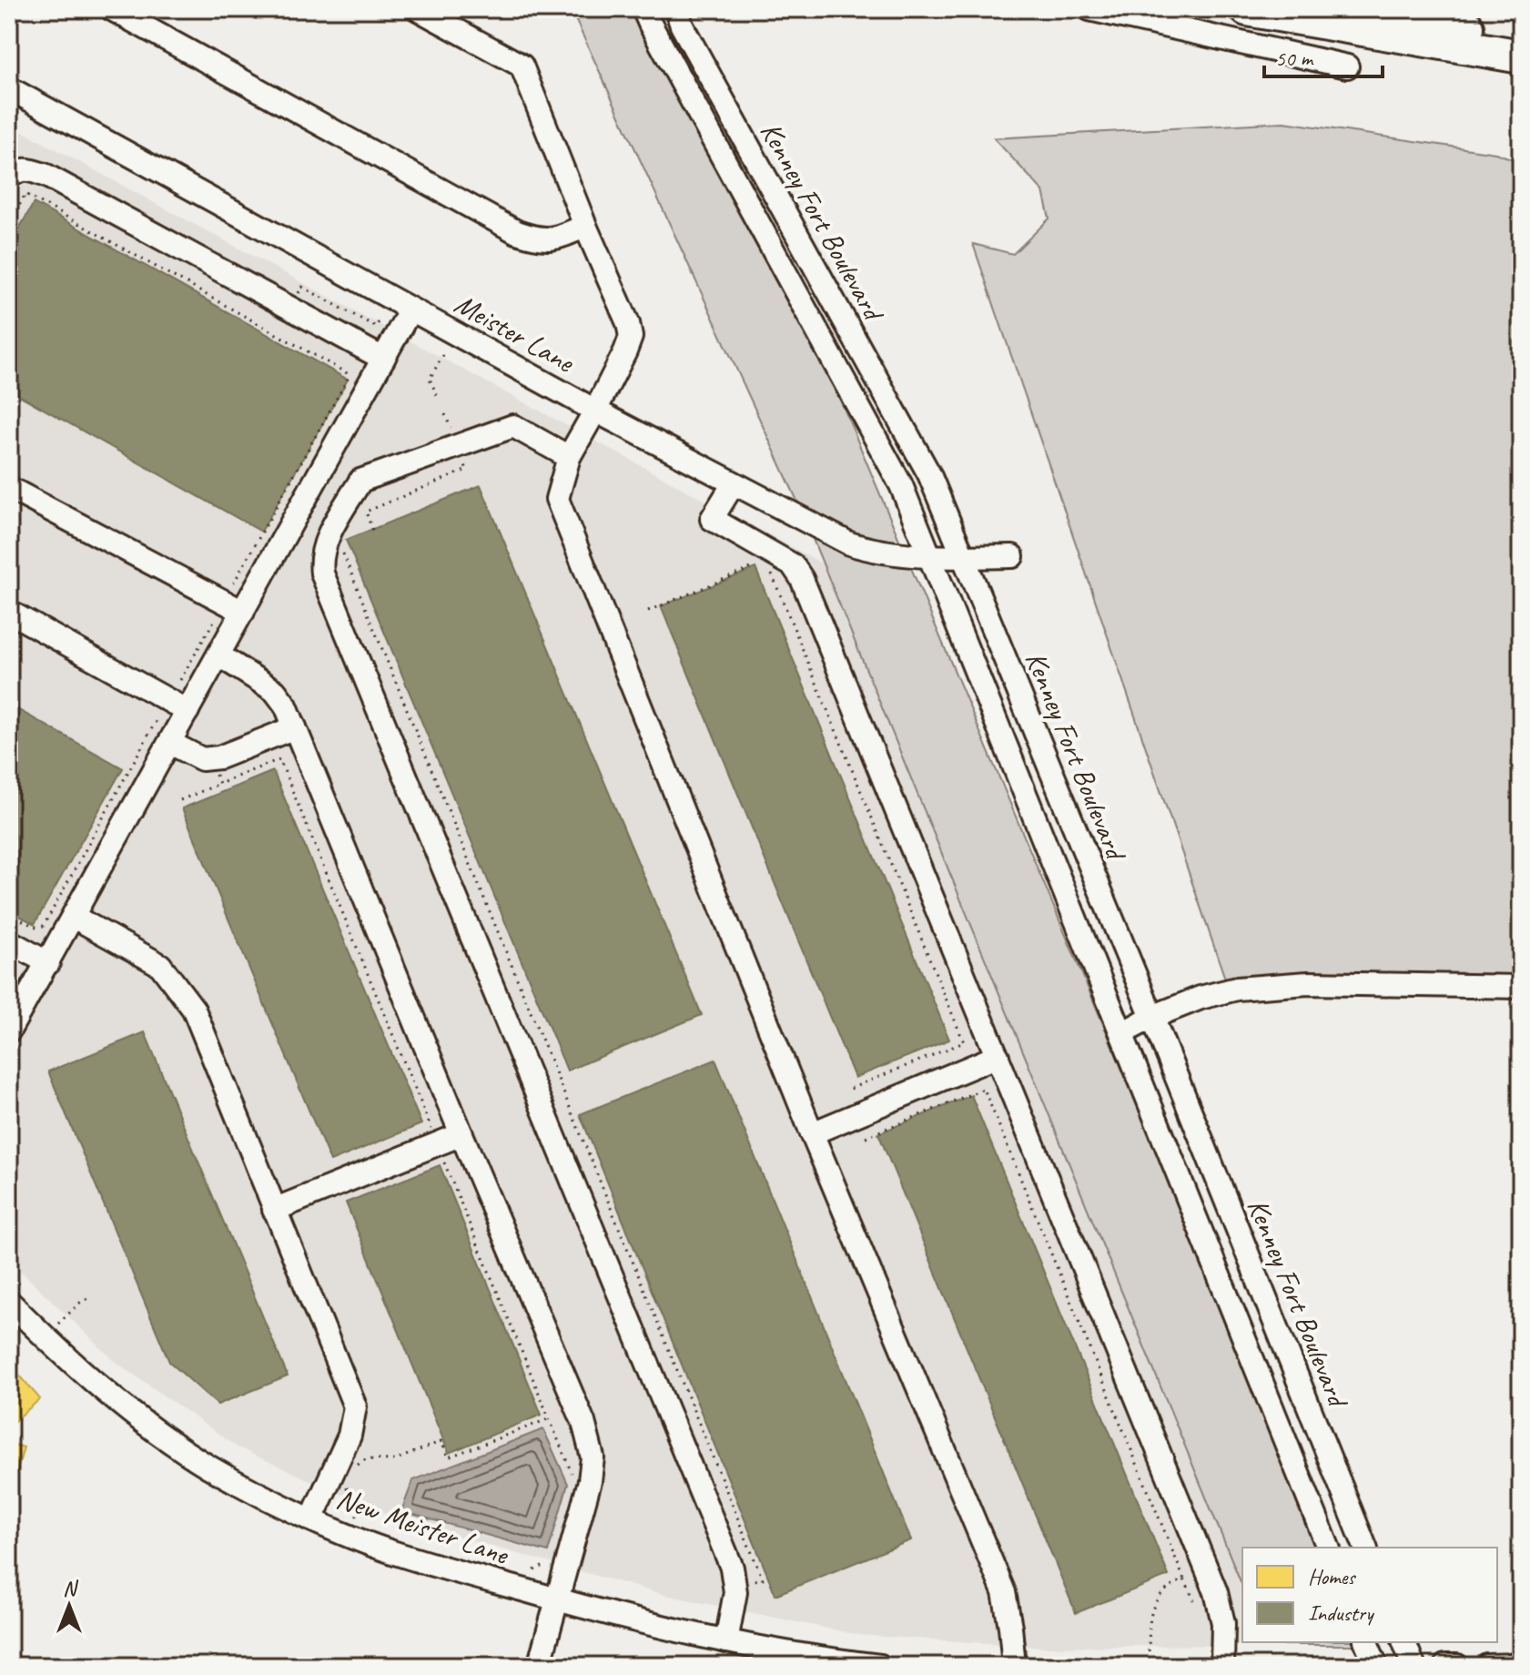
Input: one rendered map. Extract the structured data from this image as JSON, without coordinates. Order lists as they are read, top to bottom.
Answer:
{
  "streets": {
    "street": ["Kenney Fort Boulevard", "Meister Lane", "New Meister Lane"]
  },
  "crossings": [
    ["Kenney Fort Boulevard", "Meister Lane"]
  ],
  "legend": ["Homes", "Industry"],
  "scale_bar": "50 m",
  "north": "top"
}
